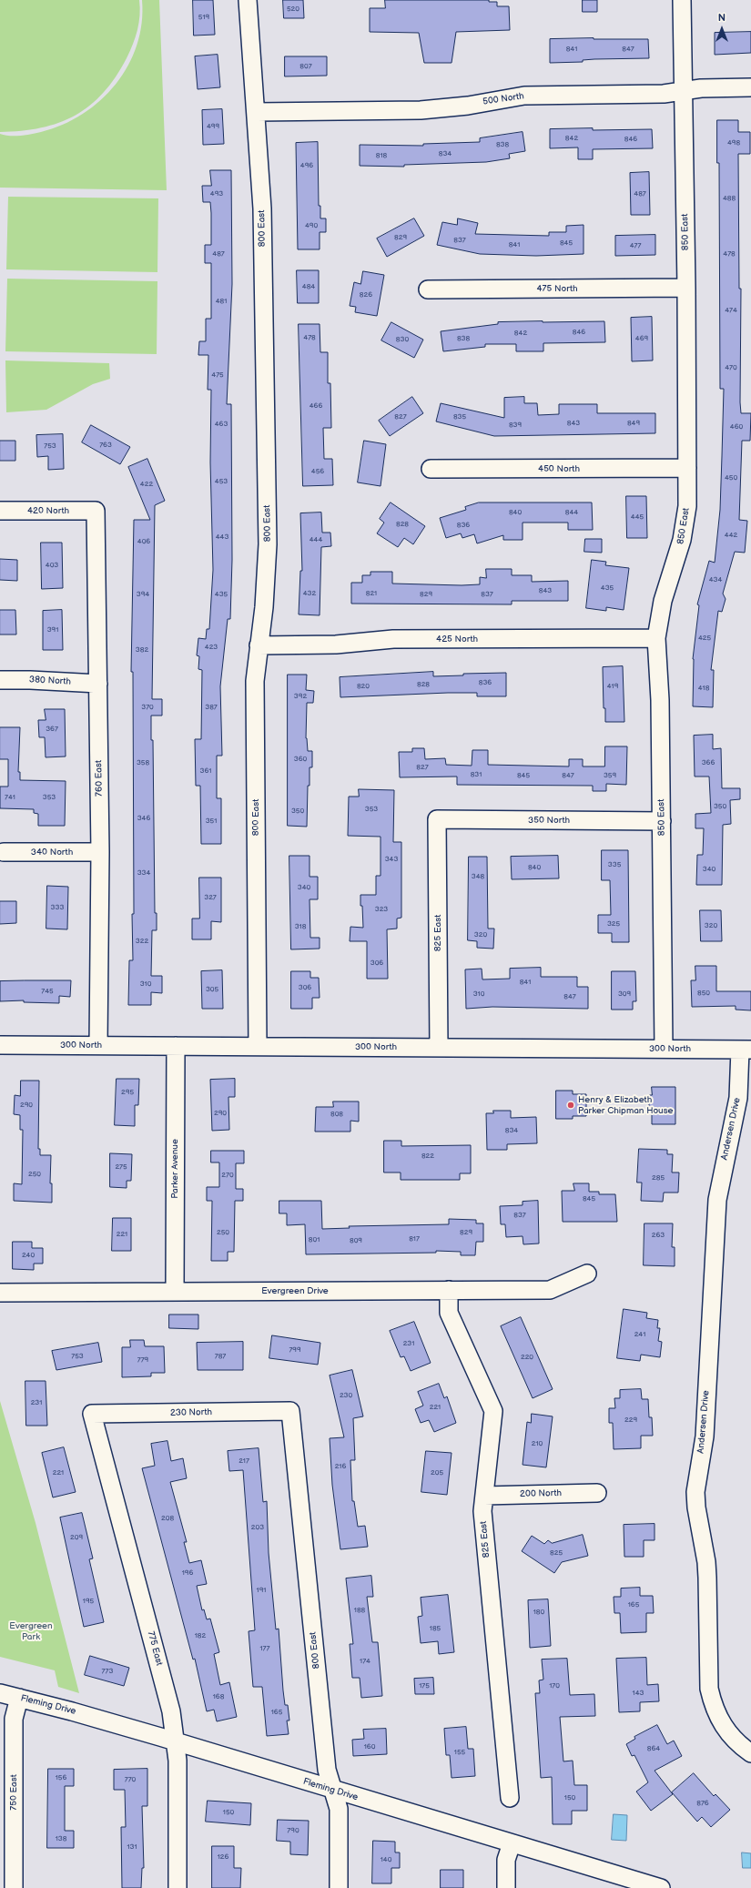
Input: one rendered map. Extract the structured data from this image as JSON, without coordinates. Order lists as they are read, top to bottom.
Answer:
{
  "streets": {
    "street": [
      "500 North",
      "800 East",
      "850 East",
      "475 North",
      "450 North",
      "420 North",
      "425 North",
      "380 North",
      "760 East",
      "350 North",
      "340 North",
      "825 East",
      "300 North",
      "Andersen Drive",
      "Parker Avenue",
      "Evergreen Drive",
      "230 North",
      "200 North",
      "775 East",
      "Fleming Drive",
      "750 East"
    ]
  },
  "crossings": [
    ["500 North", "800 East"],
    ["500 North", "850 East"],
    ["800 East", "425 North"],
    ["800 East", "300 North"],
    ["800 East", "230 North"],
    ["800 East", "Fleming Drive"],
    ["850 East", "475 North"],
    ["850 East", "450 North"],
    ["850 East", "425 North"],
    ["850 East", "350 North"],
    ["850 East", "300 North"],
    ["420 North", "760 East"],
    ["380 North", "760 East"],
    ["760 East", "340 North"],
    ["760 East", "300 North"],
    ["350 North", "825 East"],
    ["825 East", "300 North"],
    ["825 East", "Evergreen Drive"],
    ["825 East", "200 North"],
    ["300 North", "Andersen Drive"],
    ["300 North", "Parker Avenue"],
    ["Parker Avenue", "Evergreen Drive"],
    ["230 North", "775 East"],
    ["775 East", "Fleming Drive"],
    ["Fleming Drive", "750 East"]
  ],
  "parks": ["Evergreen Park"],
  "places": ["Henry & Elizabeth Parker Chipman House"],
  "house_numbers": [
    "520",
    "519",
    "841",
    "847",
    "807",
    "499",
    "842",
    "846",
    "498",
    "838",
    "834",
    "818",
    "496",
    "493",
    "487",
    "488",
    "490",
    "829",
    "837",
    "845",
    "841",
    "477",
    "487",
    "478",
    "484",
    "826",
    "481",
    "474",
    "846",
    "842",
    "478",
    "838",
    "469",
    "830",
    "470",
    "475",
    "466",
    "827",
    "835",
    "843",
    "849",
    "463",
    "839",
    "460",
    "763",
    "753",
    "456",
    "450",
    "453",
    "422",
    "840",
    "844",
    "445",
    "828",
    "836",
    "442",
    "443",
    "444",
    "406",
    "403",
    "434",
    "435",
    "843",
    "432",
    "821",
    "394",
    "435",
    "829",
    "837",
    "391",
    "425",
    "423",
    "382",
    "836",
    "828",
    "820",
    "419",
    "418",
    "392",
    "370",
    "387",
    "367",
    "360",
    "358",
    "366",
    "827",
    "361",
    "831",
    "845",
    "847",
    "359",
    "741",
    "353",
    "350",
    "353",
    "350",
    "346",
    "351",
    "343",
    "335",
    "840",
    "340",
    "334",
    "348",
    "340",
    "327",
    "333",
    "323",
    "325",
    "320",
    "318",
    "320",
    "322",
    "306",
    "841",
    "310",
    "306",
    "305",
    "745",
    "850",
    "310",
    "309",
    "847",
    "295",
    "290",
    "290",
    "808",
    "834",
    "822",
    "275",
    "250",
    "270",
    "285",
    "845",
    "837",
    "250",
    "829",
    "221",
    "263",
    "817",
    "801",
    "809",
    "240",
    "241",
    "231",
    "799",
    "753",
    "787",
    "220",
    "779",
    "230",
    "231",
    "221",
    "229",
    "210",
    "217",
    "216",
    "221",
    "205",
    "208",
    "203",
    "209",
    "825",
    "196",
    "191",
    "195",
    "165",
    "188",
    "180",
    "185",
    "182",
    "177",
    "174",
    "773",
    "175",
    "170",
    "143",
    "168",
    "165",
    "160",
    "864",
    "155",
    "156",
    "770",
    "150",
    "876",
    "150",
    "790",
    "138",
    "131",
    "126",
    "140"
  ],
  "north": "top"
}
